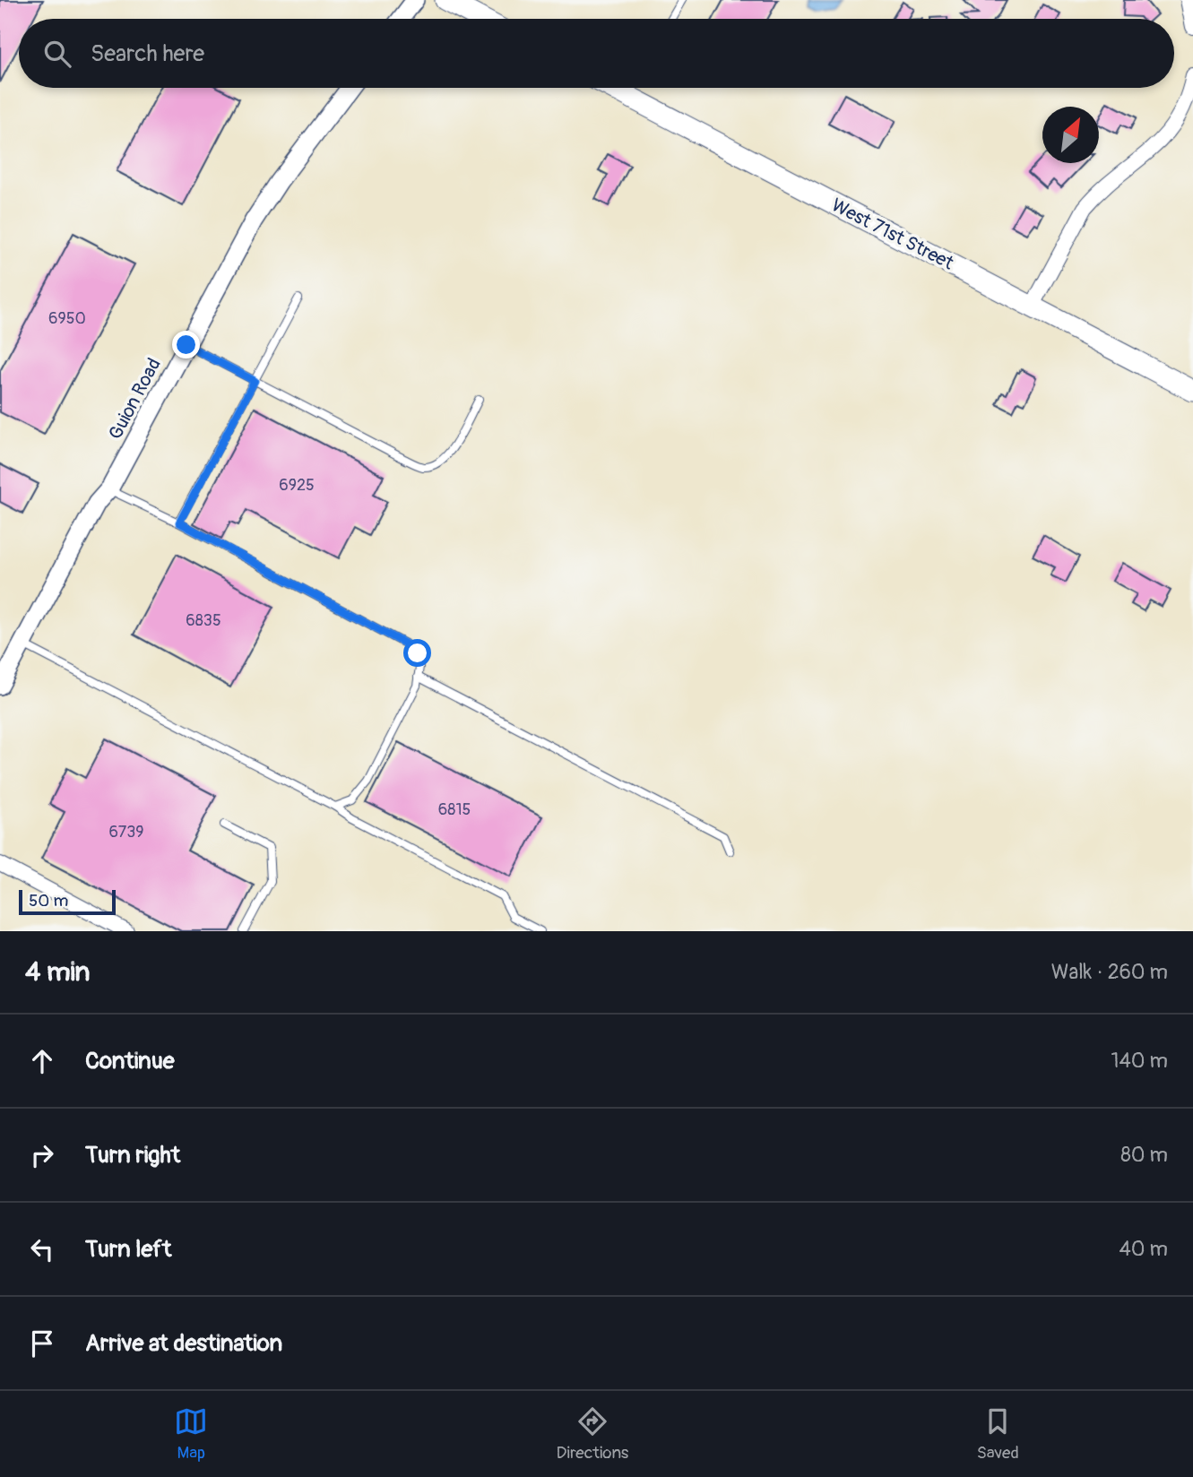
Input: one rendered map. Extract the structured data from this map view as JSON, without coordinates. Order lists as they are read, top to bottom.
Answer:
{
  "streets": {
    "main road": ["West 71st Street"],
    "street": ["Guion Road"]
  },
  "house_numbers": [
    "6950",
    "6925",
    "6835",
    "6815",
    "6739"
  ],
  "scale_bar": "50 m",
  "north": "top right",
  "page": {
    "search": "Search here",
    "scale": "50 m",
    "heading": ["4 min", "Walk · 260 m"],
    "list": [
      ["Continue", "140 m"],
      ["Turn right", "80 m"],
      ["Turn left", "40 m"],
      "Arrive at destination"
    ],
    "nav": ["Map", "Directions", "Saved"]
  }
}
